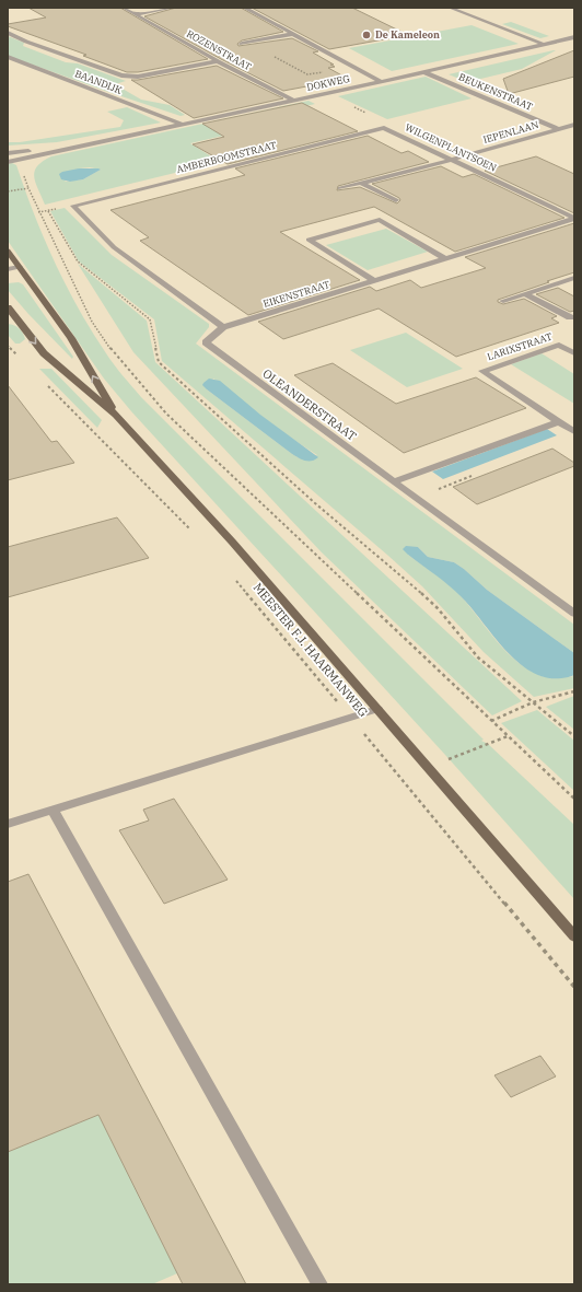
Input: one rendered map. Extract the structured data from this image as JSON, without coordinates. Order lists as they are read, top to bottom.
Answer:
{
  "streets": {
    "main road": ["MEESTER F.J. HAARMANWEG"],
    "street": [
      "ROZENSTRAAT",
      "BAANDIJK",
      "DOKWEG",
      "BEUKENSTRAAT",
      "IEPENLAAN",
      "WILGENPLANTSOEN",
      "AMBERBOOMSTRAAT",
      "EIKENSTRAAT",
      "LARIXSTRAAT",
      "OLEANDERSTRAAT"
    ]
  },
  "crossings": [
    ["ROZENSTRAAT", "DOKWEG"],
    ["BAANDIJK", "DOKWEG"],
    ["DOKWEG", "BEUKENSTRAAT"],
    ["BEUKENSTRAAT", "IEPENLAAN"],
    ["IEPENLAAN", "WILGENPLANTSOEN"],
    ["WILGENPLANTSOEN", "AMBERBOOMSTRAAT"],
    ["WILGENPLANTSOEN", "EIKENSTRAAT"],
    ["AMBERBOOMSTRAAT", "EIKENSTRAAT"],
    ["AMBERBOOMSTRAAT", "OLEANDERSTRAAT"],
    ["EIKENSTRAAT", "OLEANDERSTRAAT"]
  ],
  "places": ["De Kameleon"]
}
